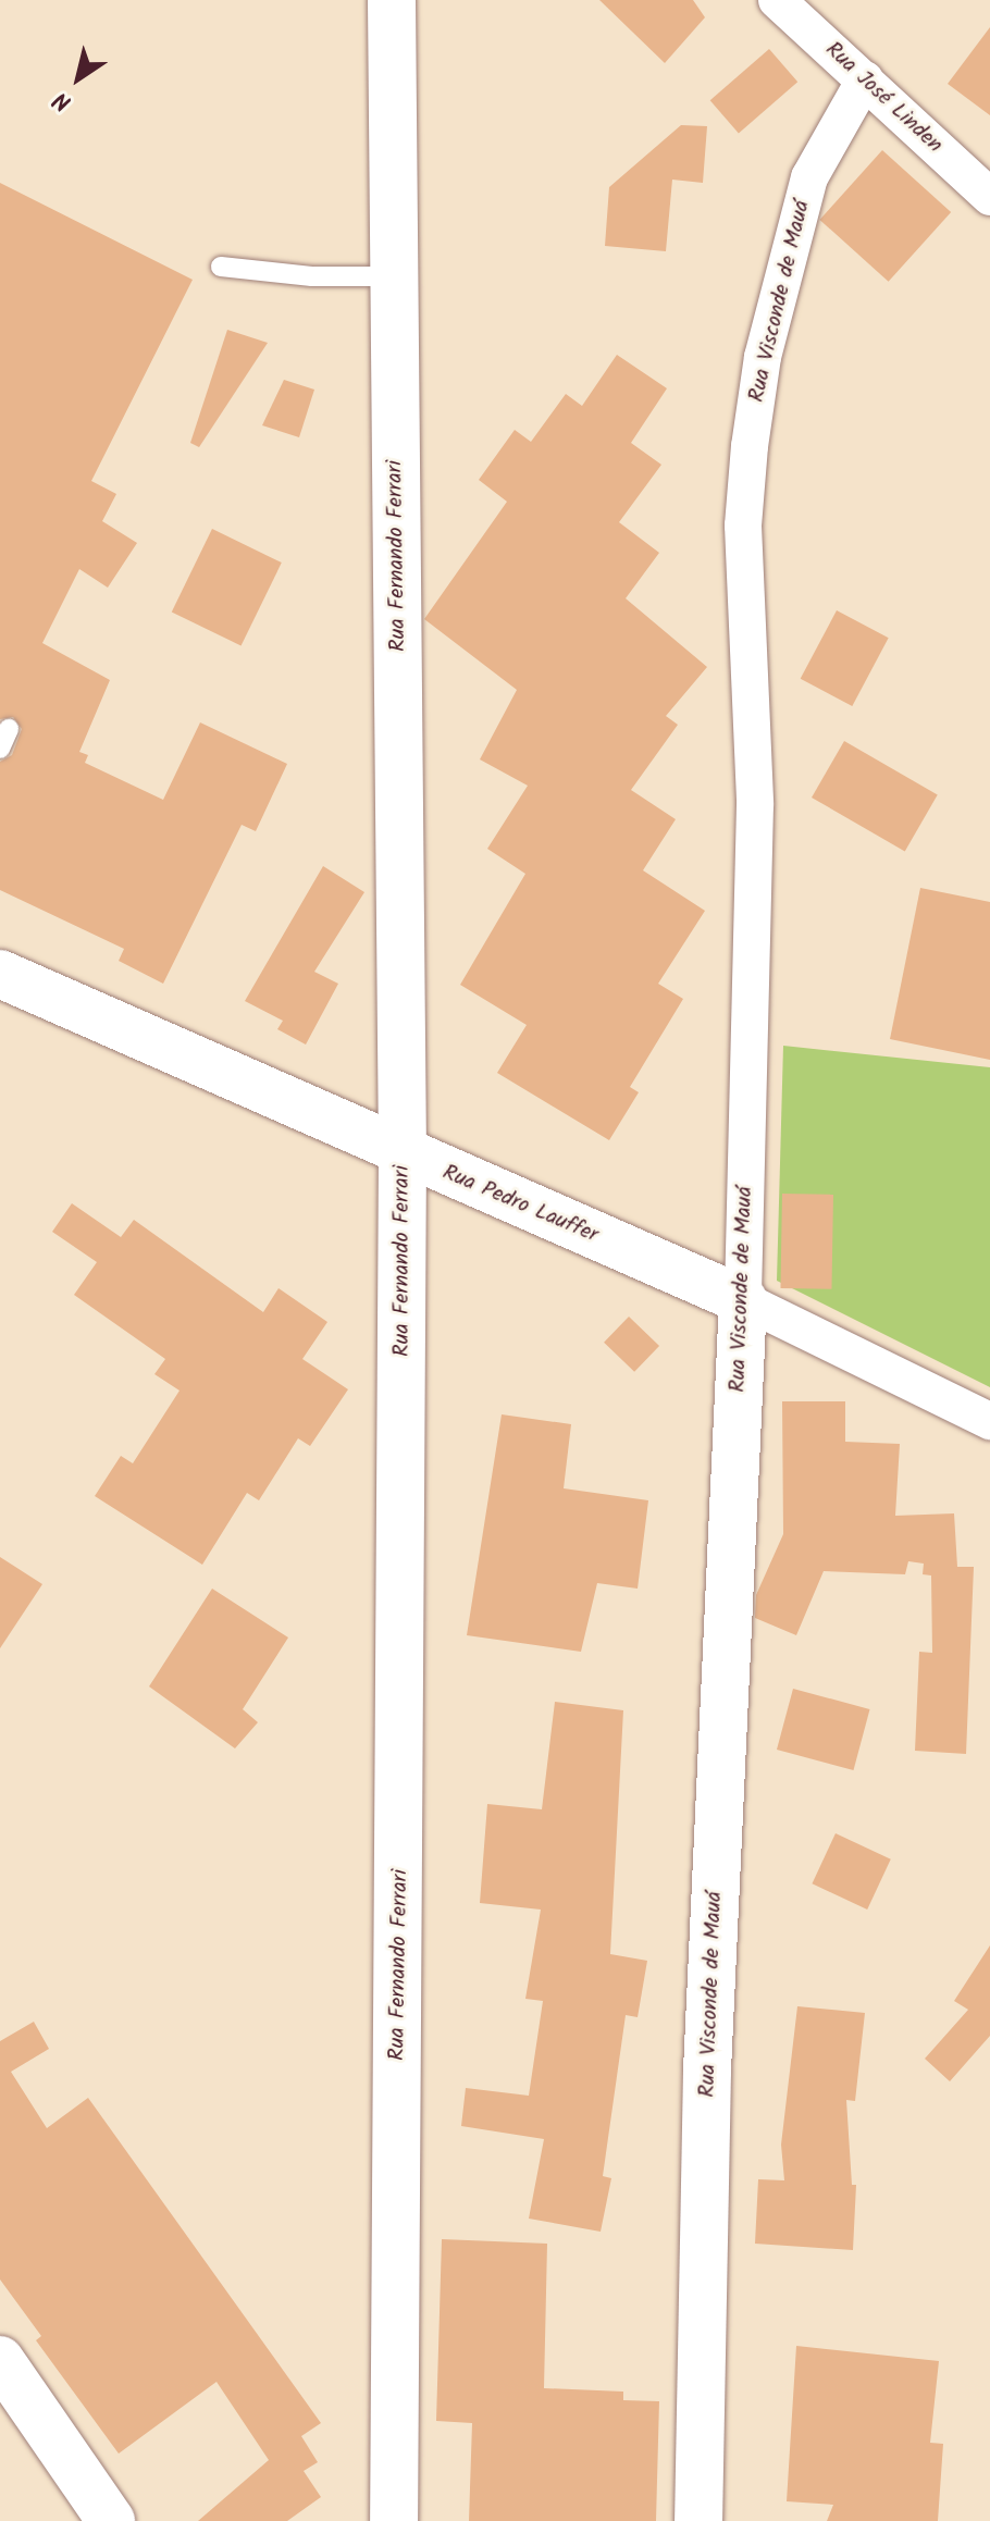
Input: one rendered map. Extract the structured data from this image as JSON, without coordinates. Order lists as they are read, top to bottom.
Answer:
{
  "streets": {
    "main road": ["Rua Visconde de Mauá", "Rua Fernando Ferrari", "Rua Pedro Lauffer"],
    "street": ["Rua José Linden"]
  },
  "crossings": [
    ["Rua José Linden", "Rua Visconde de Mauá"],
    ["Rua Visconde de Mauá", "Rua Pedro Lauffer"],
    ["Rua Fernando Ferrari", "Rua Pedro Lauffer"]
  ],
  "north": "bottom left"
}
